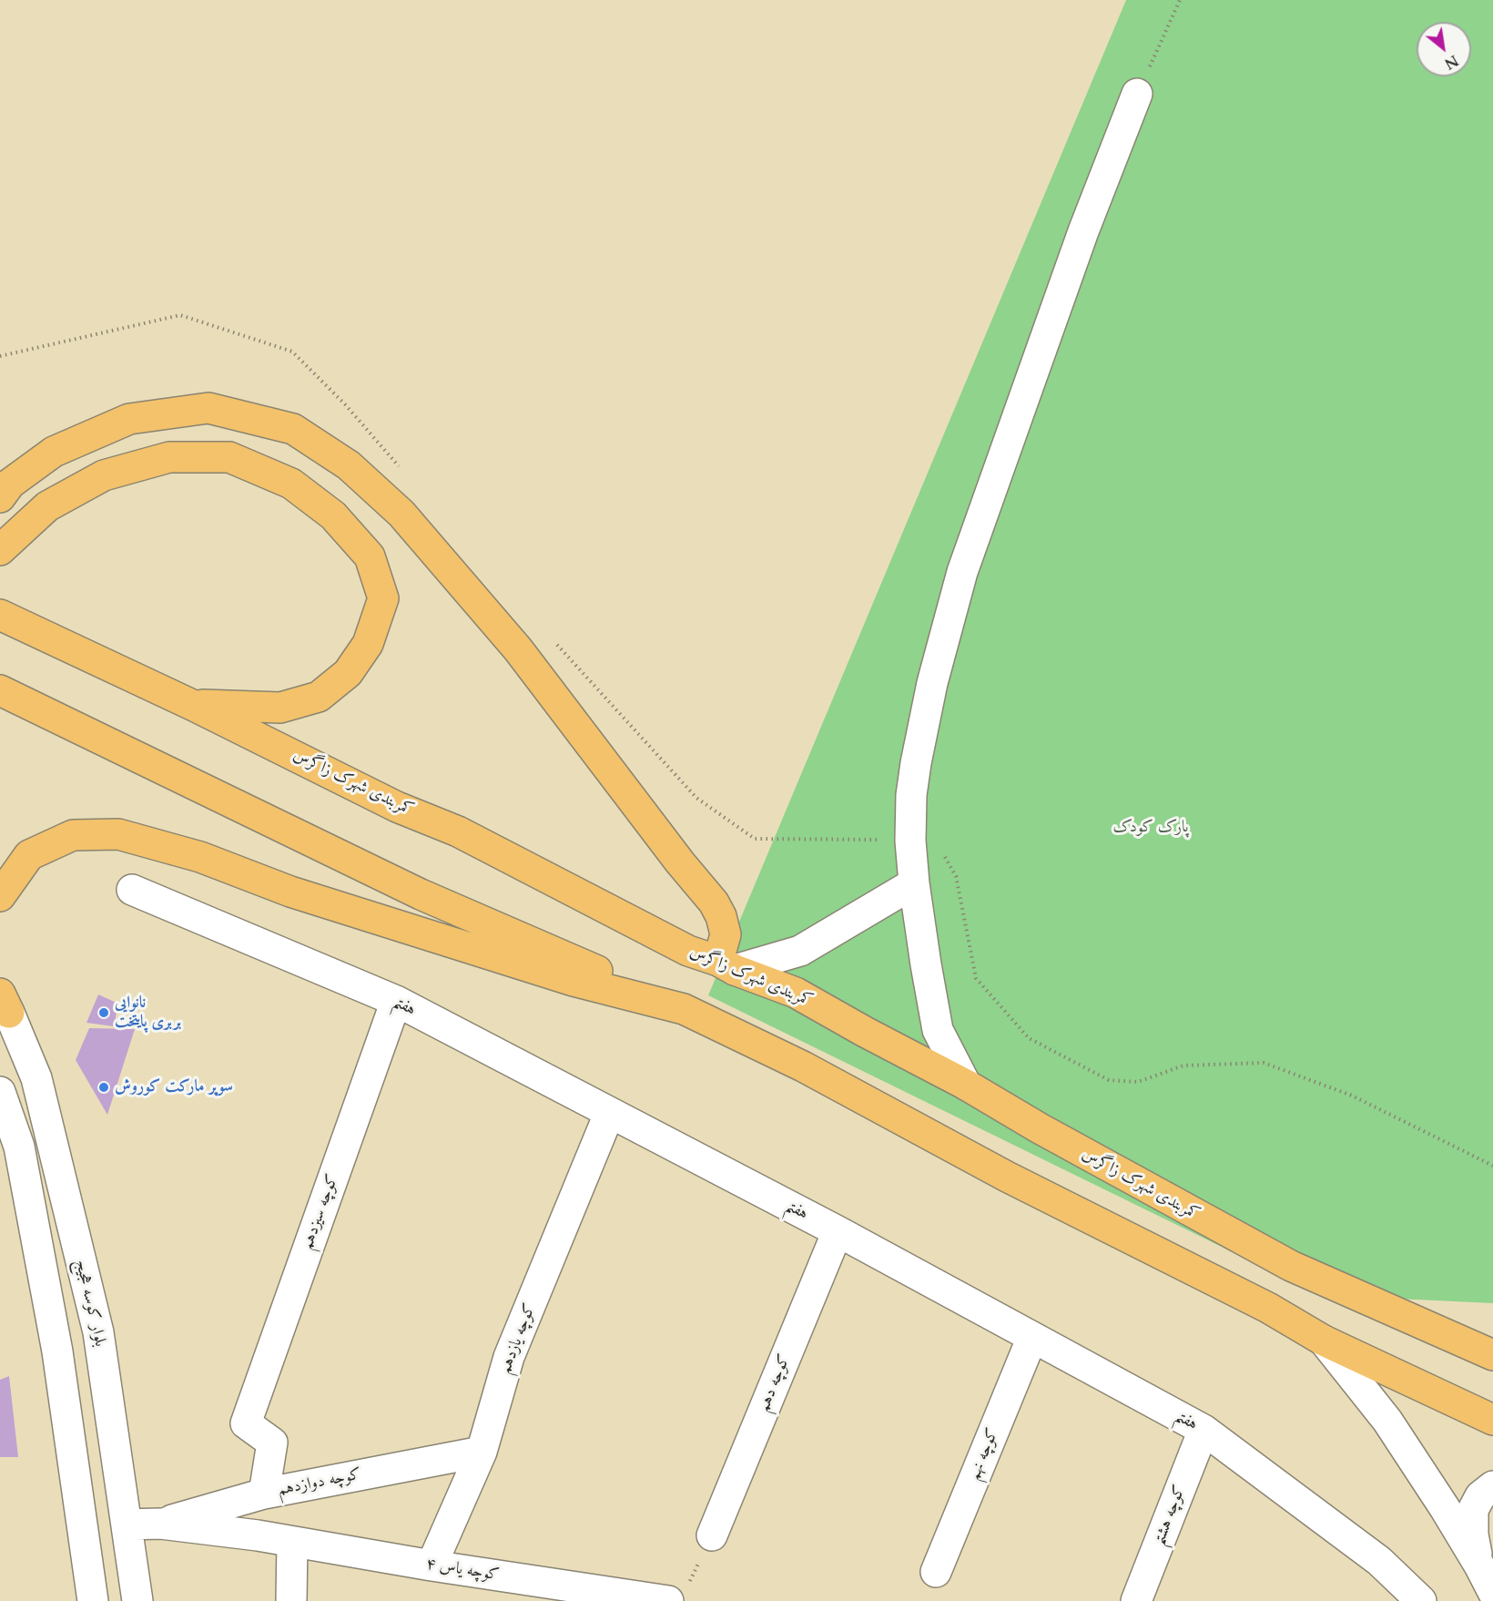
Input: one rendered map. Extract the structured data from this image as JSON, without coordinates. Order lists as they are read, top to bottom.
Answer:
{
  "streets": {
    "main road": ["کمربندی شهرک زاگرس"],
    "street": [
      "هفتم",
      "کوچه سیزدهم",
      "بلوار کوسه هجیج",
      "کوچه یازدهم",
      "کوچه دهم",
      "کوچه نهم",
      "کوچه دوازدهم",
      "کوچه هشتم",
      "کوچه یاس ۴"
    ]
  },
  "crossings": [
    ["هفتم", "کوچه سیزدهم"],
    ["هفتم", "کوچه یازدهم"],
    ["هفتم", "کوچه دهم"],
    ["هفتم", "کوچه نهم"],
    ["هفتم", "کوچه هشتم"],
    ["کوچه سیزدهم", "کوچه دوازدهم"],
    ["کوچه یازدهم", "کوچه دوازدهم"],
    ["کوچه یازدهم", "کوچه یاس ۴"],
    ["کوچه دوازدهم", "کوچه یاس ۴"]
  ],
  "parks": ["پارک کودک"],
  "places": ["نانوایی بربری پایتخت", "سوپر مارکت کوروش"],
  "north": "bottom right"
}
